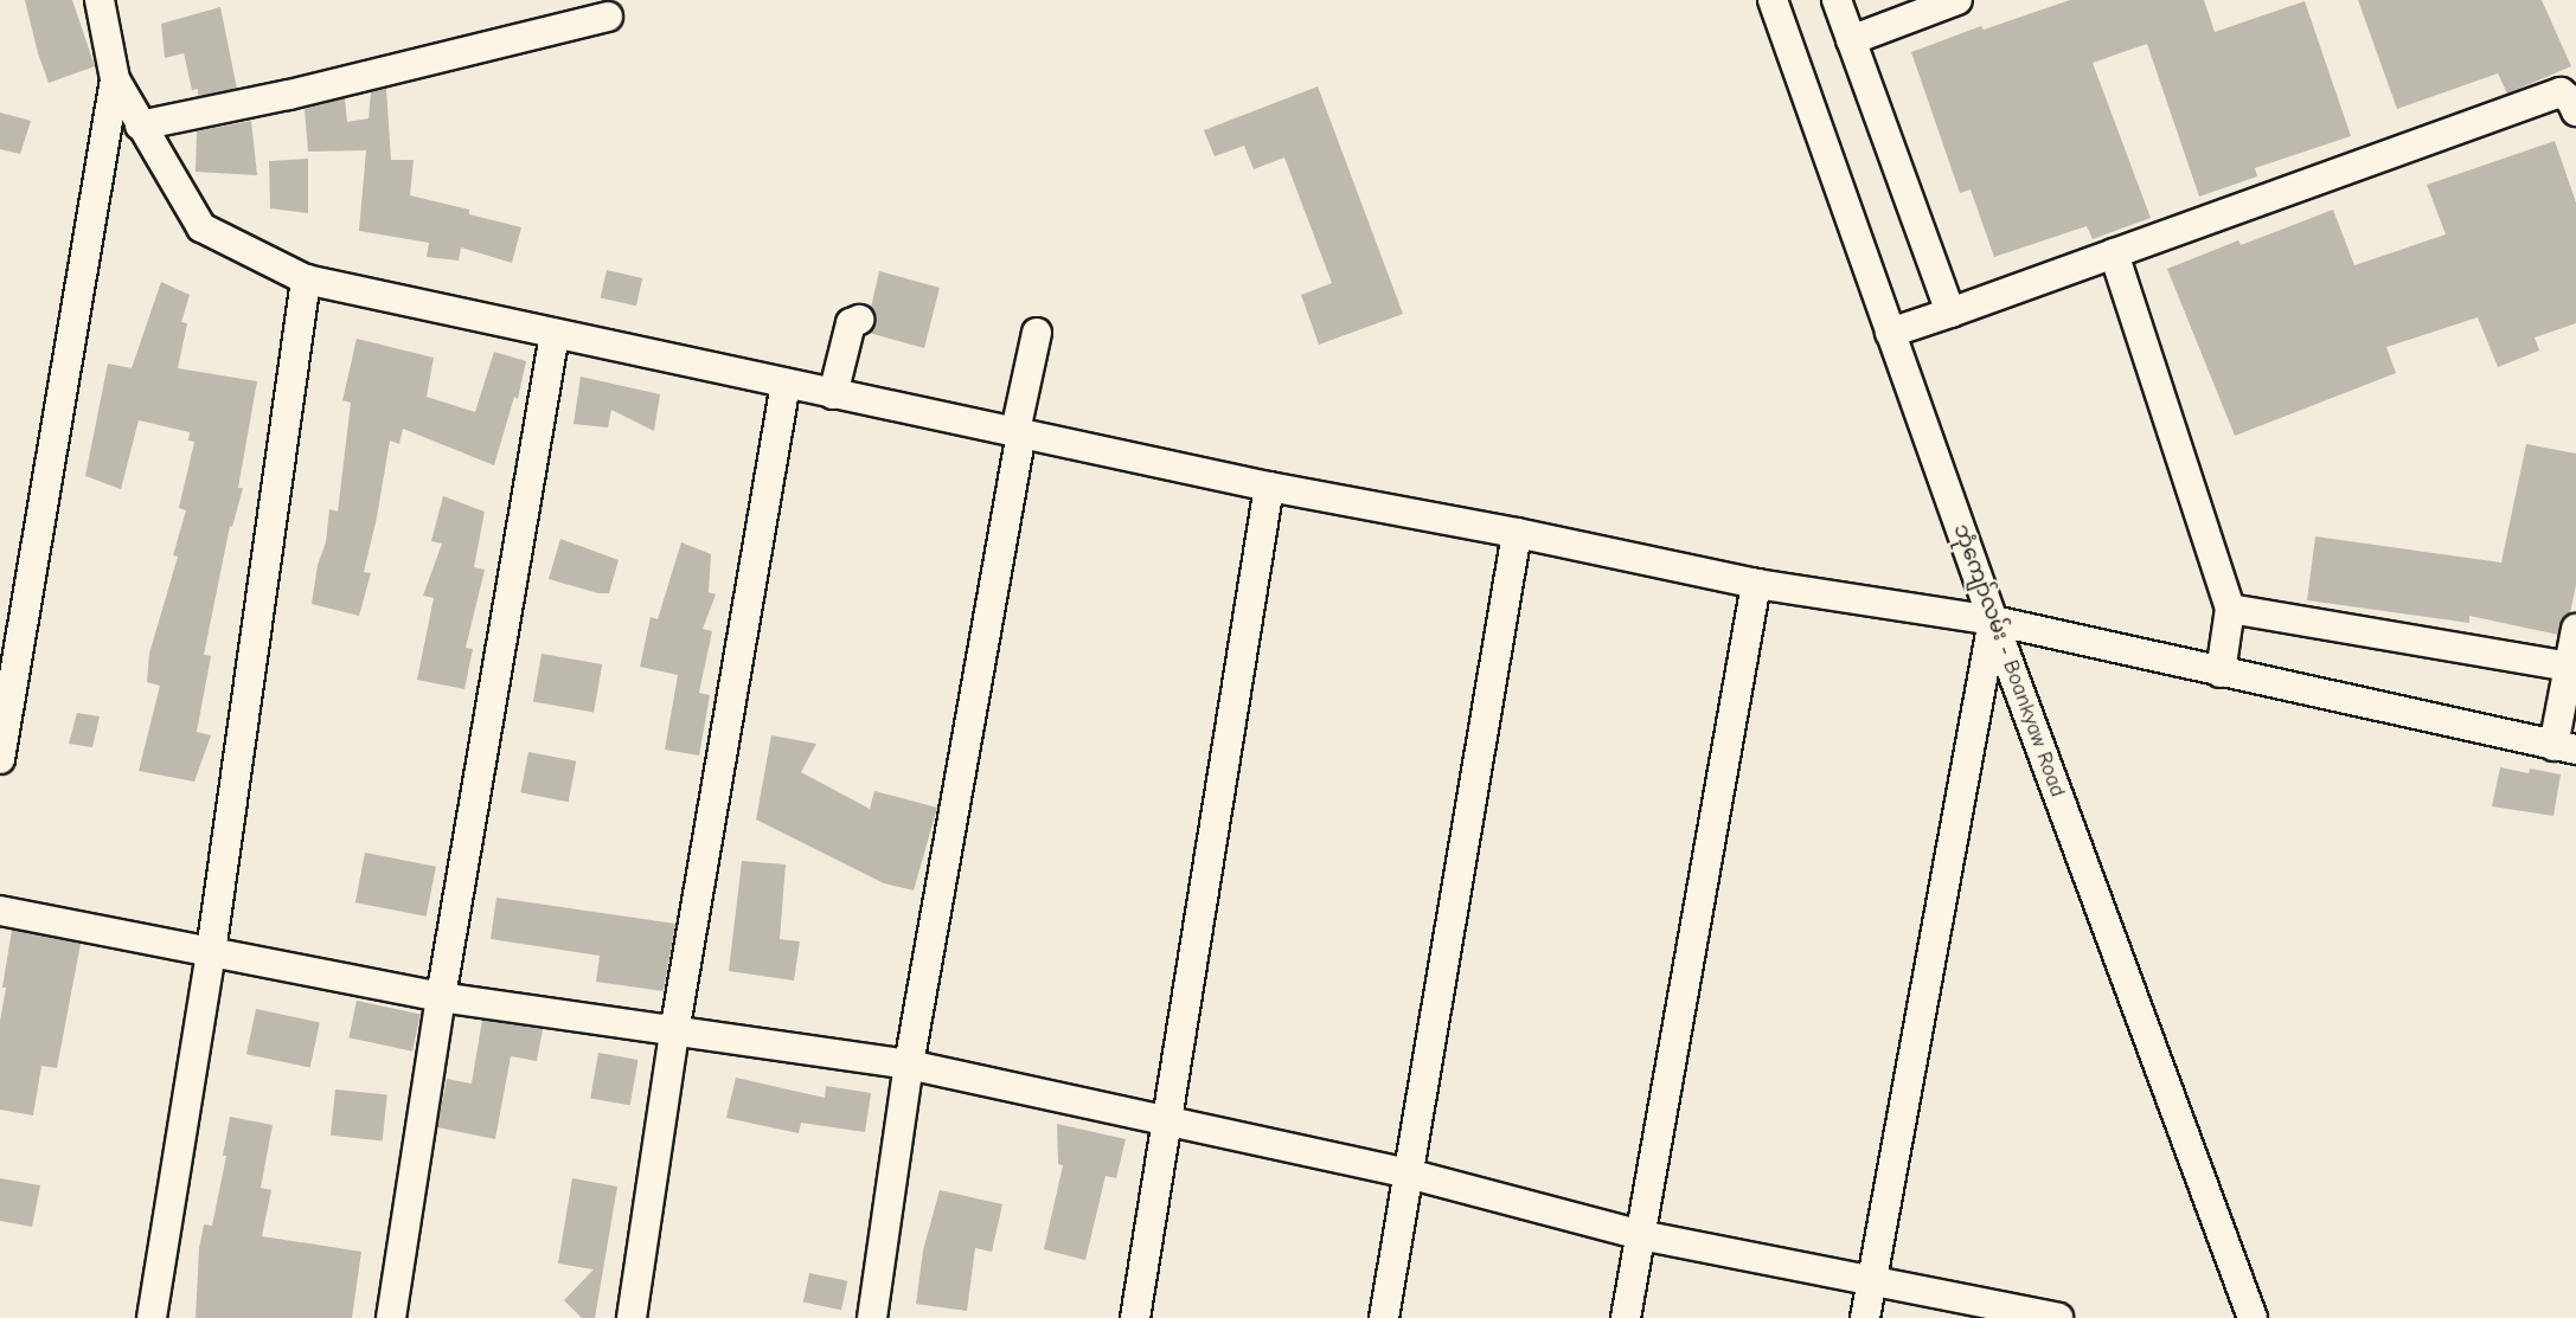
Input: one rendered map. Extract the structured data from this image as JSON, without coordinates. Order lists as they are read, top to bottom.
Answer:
{
  "streets": {
    "street": ["ဘုံကျော်လမ်း - Boankyaw Road"]
  }
}
